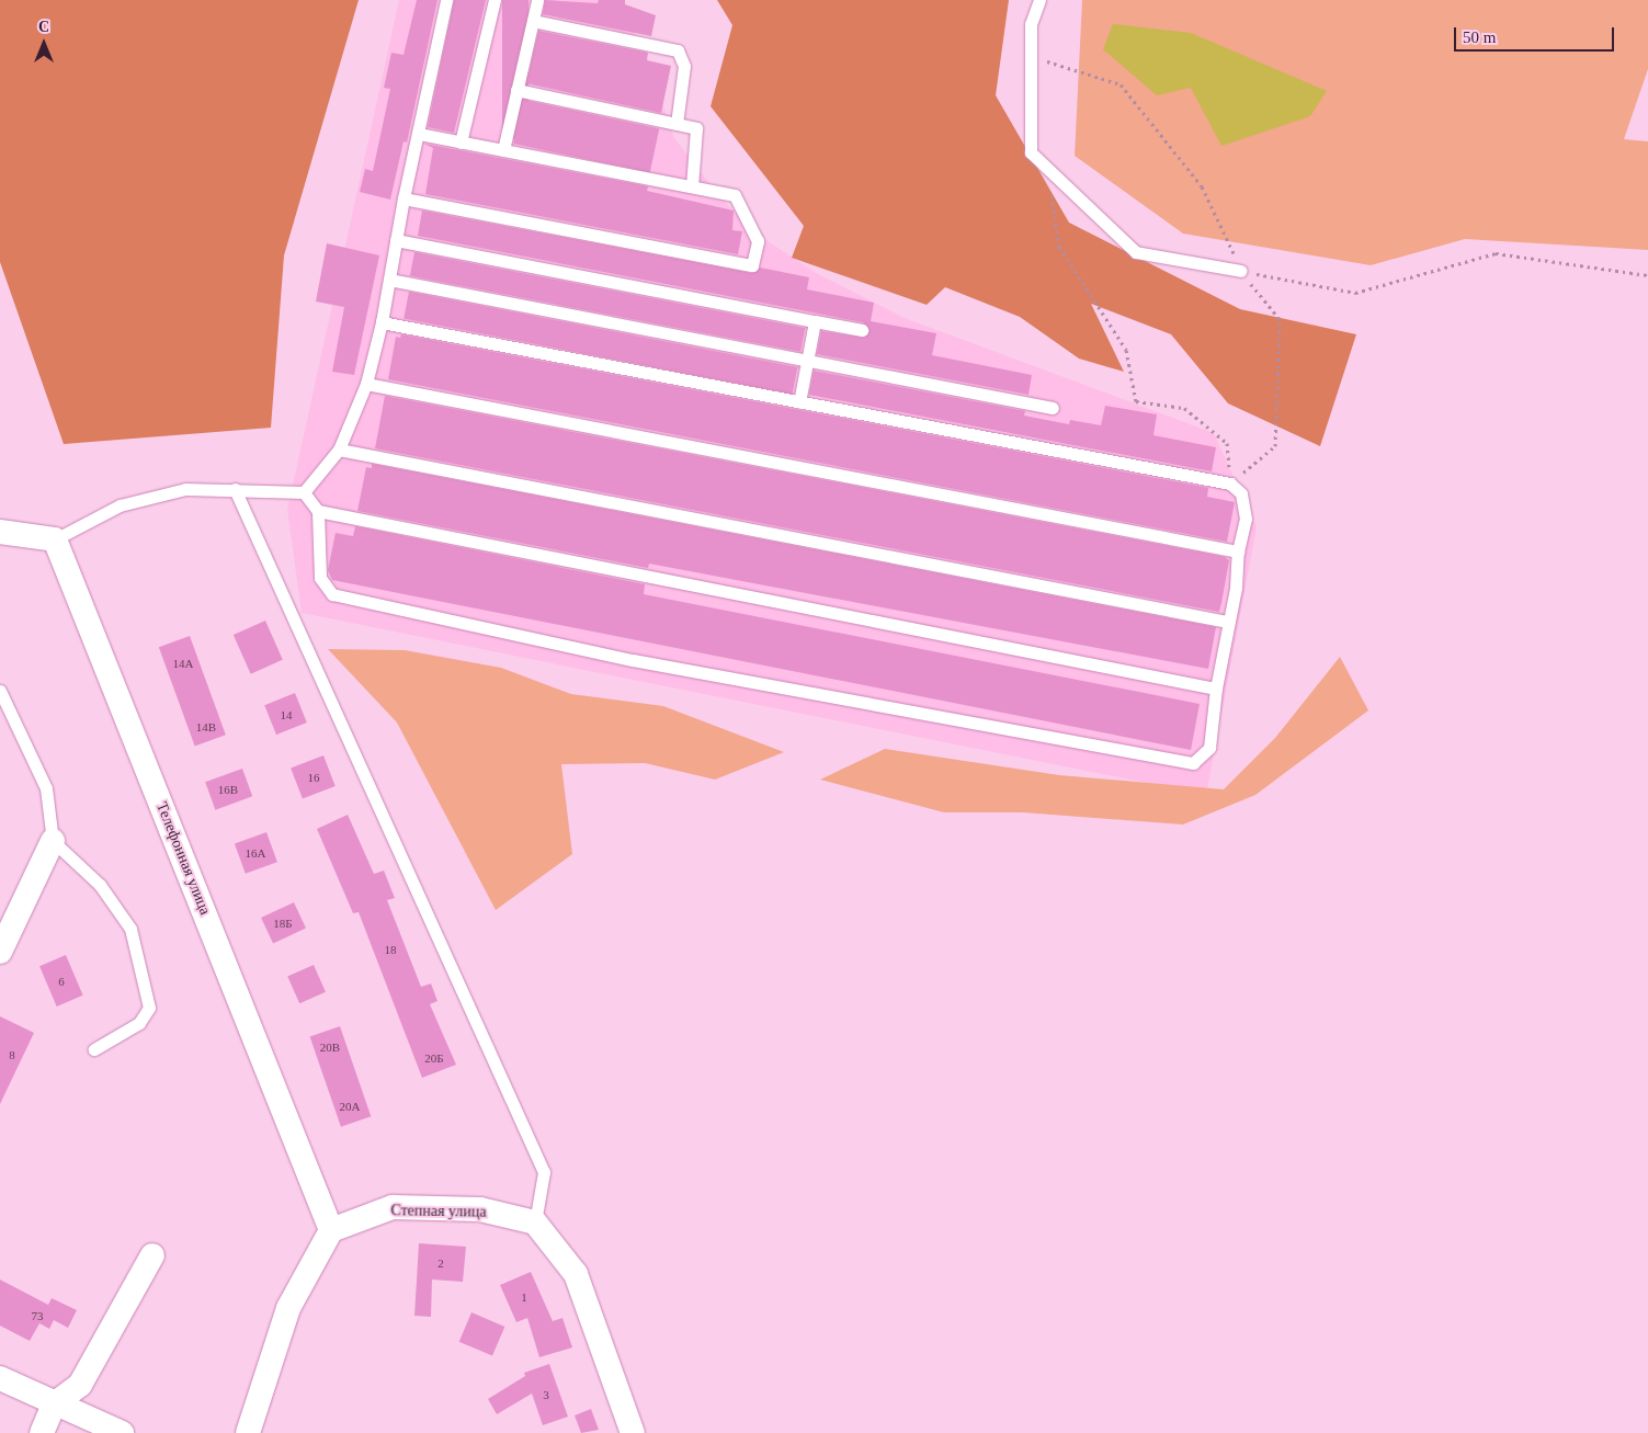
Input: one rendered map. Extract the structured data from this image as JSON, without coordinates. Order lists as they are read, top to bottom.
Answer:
{
  "streets": {
    "street": ["Телефонная улица", "Степная улица"]
  },
  "crossings": [
    ["Телефонная улица", "Степная улица"]
  ],
  "house_numbers": [
    "14А",
    "14",
    "14В",
    "16",
    "16В",
    "16А",
    "18Б",
    "18",
    "6",
    "20В",
    "8",
    "20Б",
    "20А",
    "2",
    "1",
    "73",
    "3"
  ],
  "scale_bar": "50 m",
  "north": "top"
}
